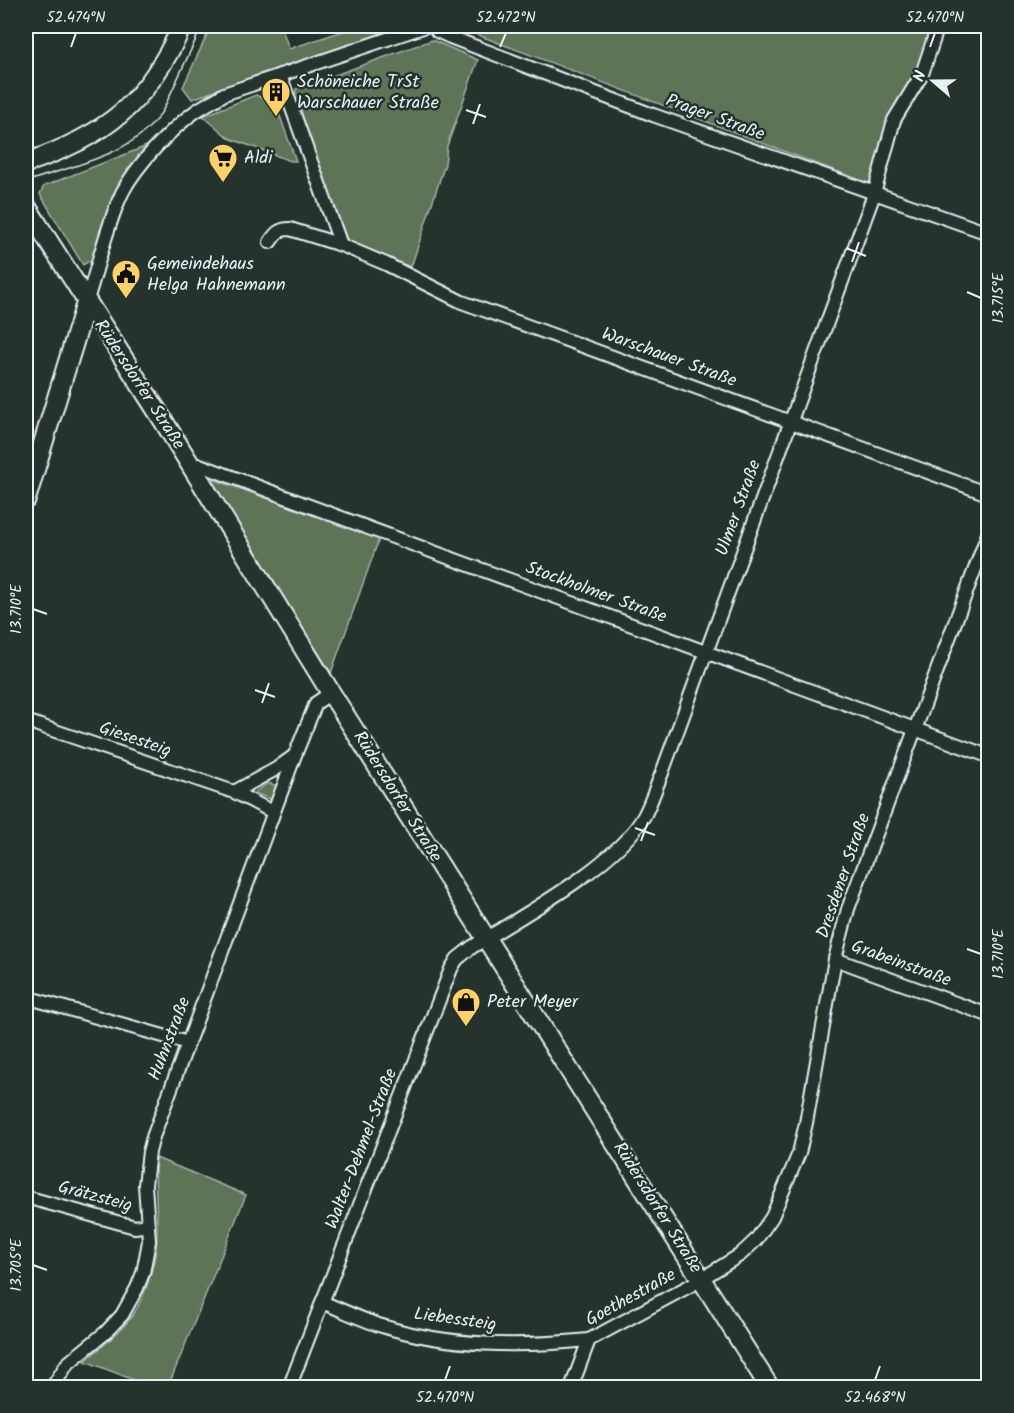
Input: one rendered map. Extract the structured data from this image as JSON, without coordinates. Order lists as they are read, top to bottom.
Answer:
{
  "streets": {
    "street": [
      "Prager Straße",
      "Warschauer Straße",
      "Rüdersdorfer Straße",
      "Ulmer Straße",
      "Stockholmer Straße",
      "Giesesteig",
      "Dresdener Straße",
      "Grabeinstraße",
      "Huhnstraße",
      "Walter-Dehmel-Straße",
      "Grätzsteig",
      "Goethestraße",
      "Liebessteig"
    ]
  },
  "crossings": [
    ["Prager Straße", "Ulmer Straße"],
    ["Warschauer Straße", "Ulmer Straße"],
    ["Rüdersdorfer Straße", "Ulmer Straße"],
    ["Rüdersdorfer Straße", "Stockholmer Straße"],
    ["Rüdersdorfer Straße", "Dresdener Straße"],
    ["Rüdersdorfer Straße", "Huhnstraße"],
    ["Rüdersdorfer Straße", "Walter-Dehmel-Straße"],
    ["Rüdersdorfer Straße", "Goethestraße"],
    ["Ulmer Straße", "Stockholmer Straße"],
    ["Ulmer Straße", "Walter-Dehmel-Straße"],
    ["Stockholmer Straße", "Dresdener Straße"],
    ["Giesesteig", "Huhnstraße"],
    ["Dresdener Straße", "Grabeinstraße"],
    ["Dresdener Straße", "Goethestraße"],
    ["Huhnstraße", "Grätzsteig"],
    ["Walter-Dehmel-Straße", "Liebessteig"],
    ["Goethestraße", "Liebessteig"]
  ],
  "places": {
    "building": ["Schöneiche TrSt Warschauer Straße"],
    "supermarket": ["Aldi"],
    "public building": ["Gemeindehaus Helga Hahnemann"],
    "shop": ["Peter Meyer"]
  },
  "north": "left",
  "coordinates": [
    "52.474°N",
    "52.472°N",
    "52.470°N",
    "13.715°E",
    "13.710°E",
    "13.705°E",
    "52.468°N"
  ]
}
